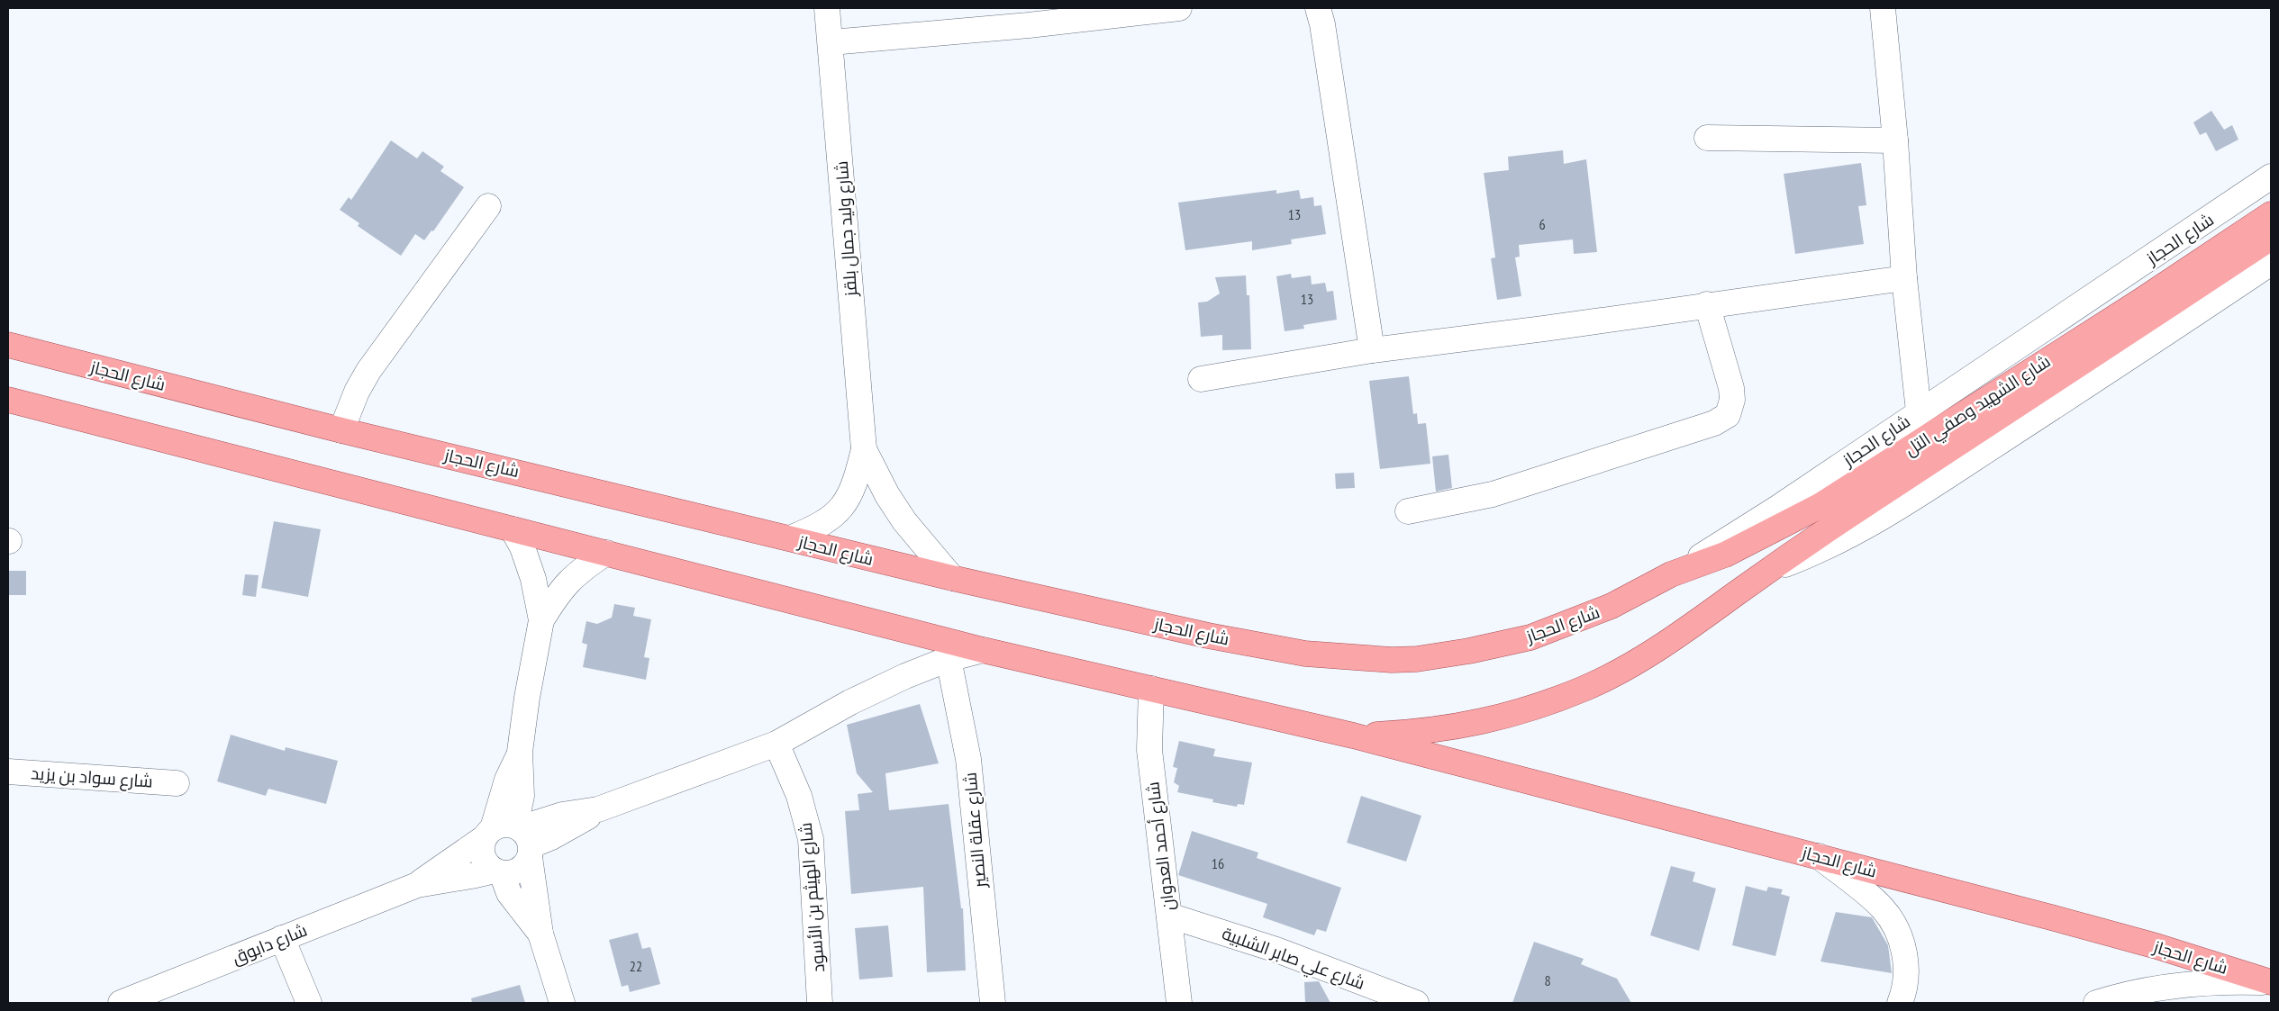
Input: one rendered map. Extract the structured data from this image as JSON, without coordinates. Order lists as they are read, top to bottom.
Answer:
{
  "streets": {
    "main road": ["شارع الحجاز", "شارع الشهيد وصفي التل"],
    "street": [
      "شارع وليد جمال بلقز",
      "شارع سواد بن يزيد",
      "شارع عقلة النصير",
      "شارع أحمد العدوان",
      "شارع الهيثم بن الأسود",
      "شارع دابوق",
      "شارع علي صابر الشلبية"
    ]
  },
  "crossings": [
    ["شارع وليد جمال بلقز", "شارع الحجاز"],
    ["شارع الحجاز", "شارع الشهيد وصفي التل"],
    ["شارع الحجاز", "شارع أحمد العدوان"],
    ["شارع أحمد العدوان", "شارع علي صابر الشلبية"]
  ],
  "house_numbers": [
    "13",
    "6",
    "13",
    "16",
    "22",
    "8"
  ]
}
